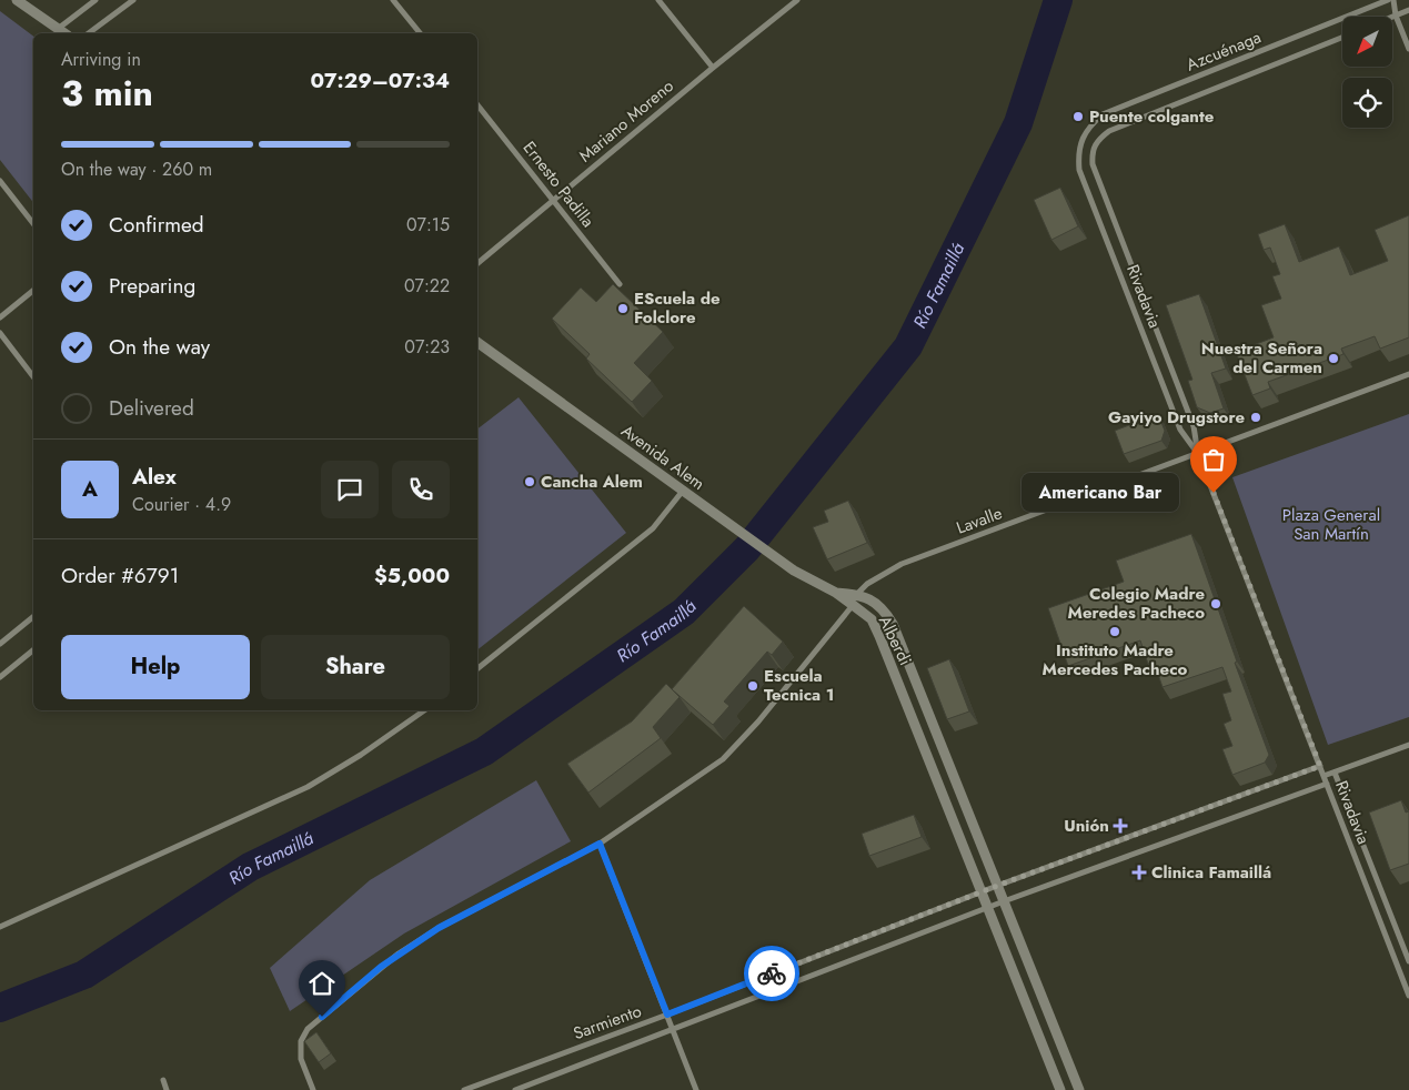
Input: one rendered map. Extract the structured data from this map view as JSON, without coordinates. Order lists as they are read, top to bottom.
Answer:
{
  "streets": {
    "street": [
      "Azcuénaga",
      "Mariano Moreno",
      "Ernesto Padilla",
      "Rivadavia",
      "Avenida Alem",
      "Lavalle",
      "Alberdi",
      "Sarmiento"
    ]
  },
  "crossings": [
    ["Azcuénaga", "Rivadavia"],
    ["Mariano Moreno", "Ernesto Padilla"],
    ["Rivadavia", "Lavalle"],
    ["Rivadavia", "Sarmiento"],
    ["Avenida Alem", "Alberdi"],
    ["Lavalle", "Alberdi"],
    ["Alberdi", "Sarmiento"]
  ],
  "water": ["Río Famaillá"],
  "parks": ["Plaza General San Martín"],
  "places": {
    "other": [
      "Puente colgante",
      "EScuela de Folclore",
      "Nuestra Señora del Carmen",
      "Gayiyo Drugstore",
      "Cancha Alem",
      "Americano Bar",
      "Colegio Madre Meredes Pacheco",
      "Instituto Madre Mercedes Pacheco",
      "Escuela Tecnica 1"
    ],
    "health": ["Unión", "Clinica Famaillá"]
  },
  "north": "bottom left",
  "page": {
    "heading": ["3 min", "Arriving in", "07:29–07:34"],
    "panel": [
      "Alex",
      "Courier · 4.9",
      "Order #6791",
      "$5,000"
    ],
    "bar": "On the way · 260 m",
    "list": [
      ["Confirmed", "07:15"],
      ["Preparing", "07:22"],
      ["On the way", "07:23"],
      "Delivered"
    ],
    "round": "A",
    "bubble": "Americano Bar",
    "buttons": ["Help", "Share"]
  }
}
